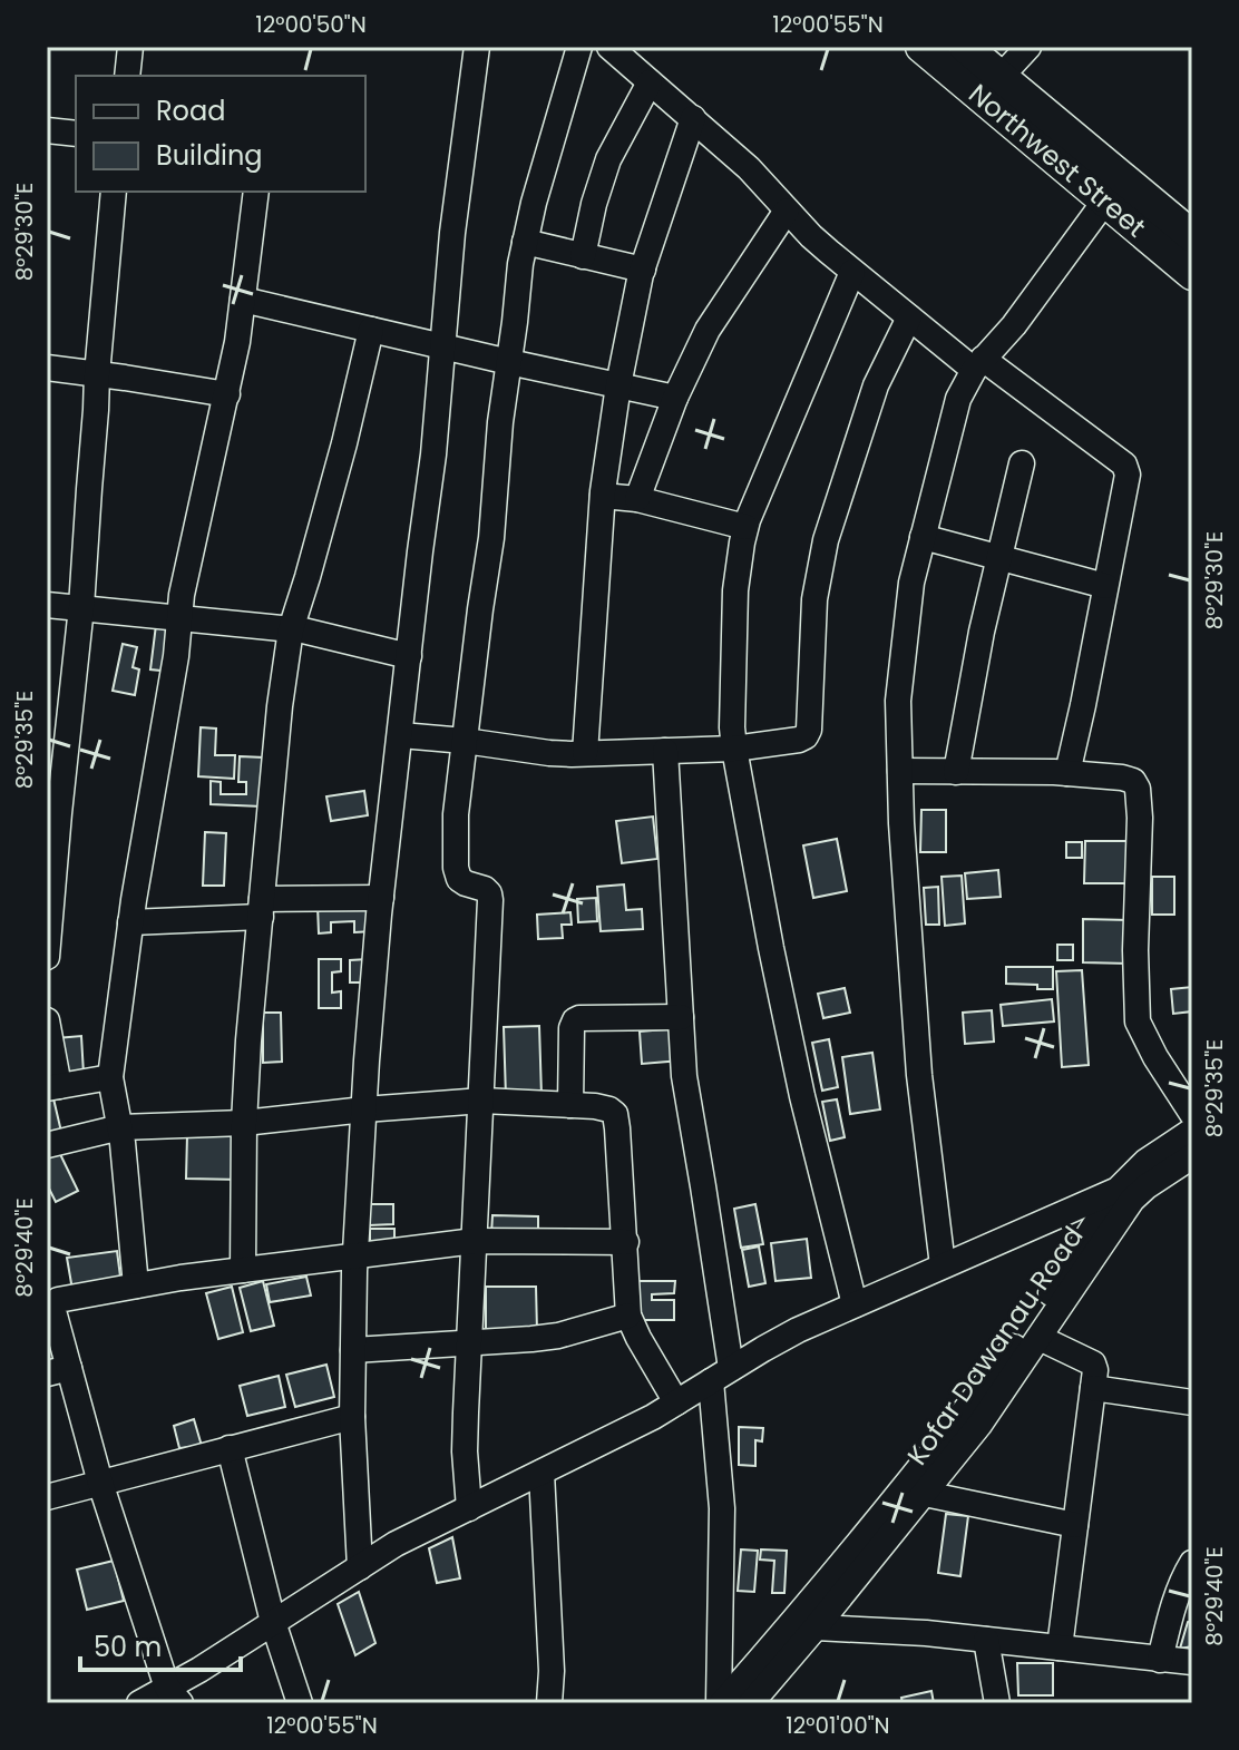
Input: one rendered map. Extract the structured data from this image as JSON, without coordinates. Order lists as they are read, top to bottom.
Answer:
{
  "streets": {
    "main road": ["Northwest Street"],
    "street": ["Kofar Dawanau Road"]
  },
  "legend": ["Road", "Building"],
  "scale_bar": "50 m",
  "coordinates": [
    "12°00'50\"N",
    "12°00'55\"N",
    "8°29'30\"E",
    "8°29'35\"E",
    "8°29'40\"E",
    "12°01'00\"N"
  ]
}
